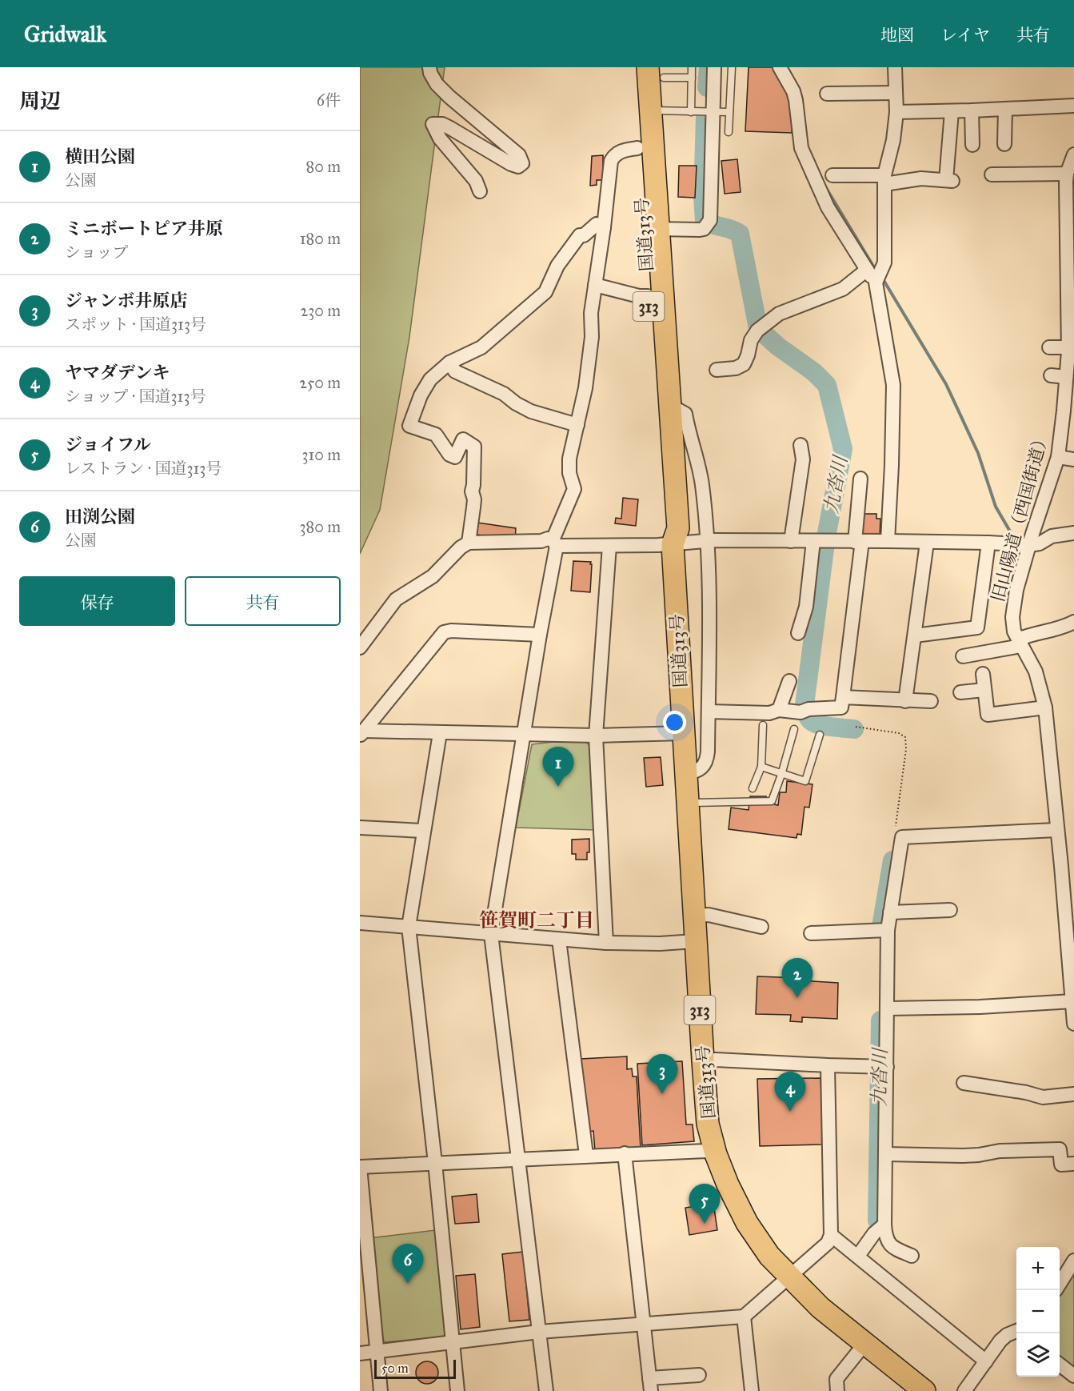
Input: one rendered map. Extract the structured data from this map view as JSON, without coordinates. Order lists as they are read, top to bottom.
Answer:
{
  "streets": {
    "highway": ["国道313号", "313"],
    "street": ["旧山陽道（西国街道）"]
  },
  "districts": ["笹賀町二丁目"],
  "water": ["九沓川"],
  "scale_bar": "50 m",
  "page": {
    "header": "Gridwalk",
    "nav": ["地図", "レイヤ", "共有"],
    "heading": ["周辺", "6件"],
    "list": [
      {
        "mark": "1",
        "name": "横田公園",
        "note": "公園",
        "value": "80 m"
      },
      {
        "mark": "2",
        "name": "ミニボートピア井原",
        "note": "ショップ",
        "value": "180 m"
      },
      {
        "mark": "3",
        "name": "ジャンボ井原店",
        "note": "スポット · 国道313号",
        "value": "230 m"
      },
      {
        "mark": "4",
        "name": "ヤマダデンキ",
        "note": "ショップ · 国道313号",
        "value": "250 m"
      },
      {
        "mark": "5",
        "name": "ジョイフル",
        "note": "レストラン · 国道313号",
        "value": "310 m"
      },
      {
        "mark": "6",
        "name": "田渕公園",
        "note": "公園",
        "value": "380 m"
      }
    ],
    "buttons": ["保存", "共有"],
    "pins": [
      "1",
      "2",
      "3",
      "4",
      "5",
      "6"
    ],
    "map_buttons": ["+", "−"],
    "scale": "50 m"
  }
}
